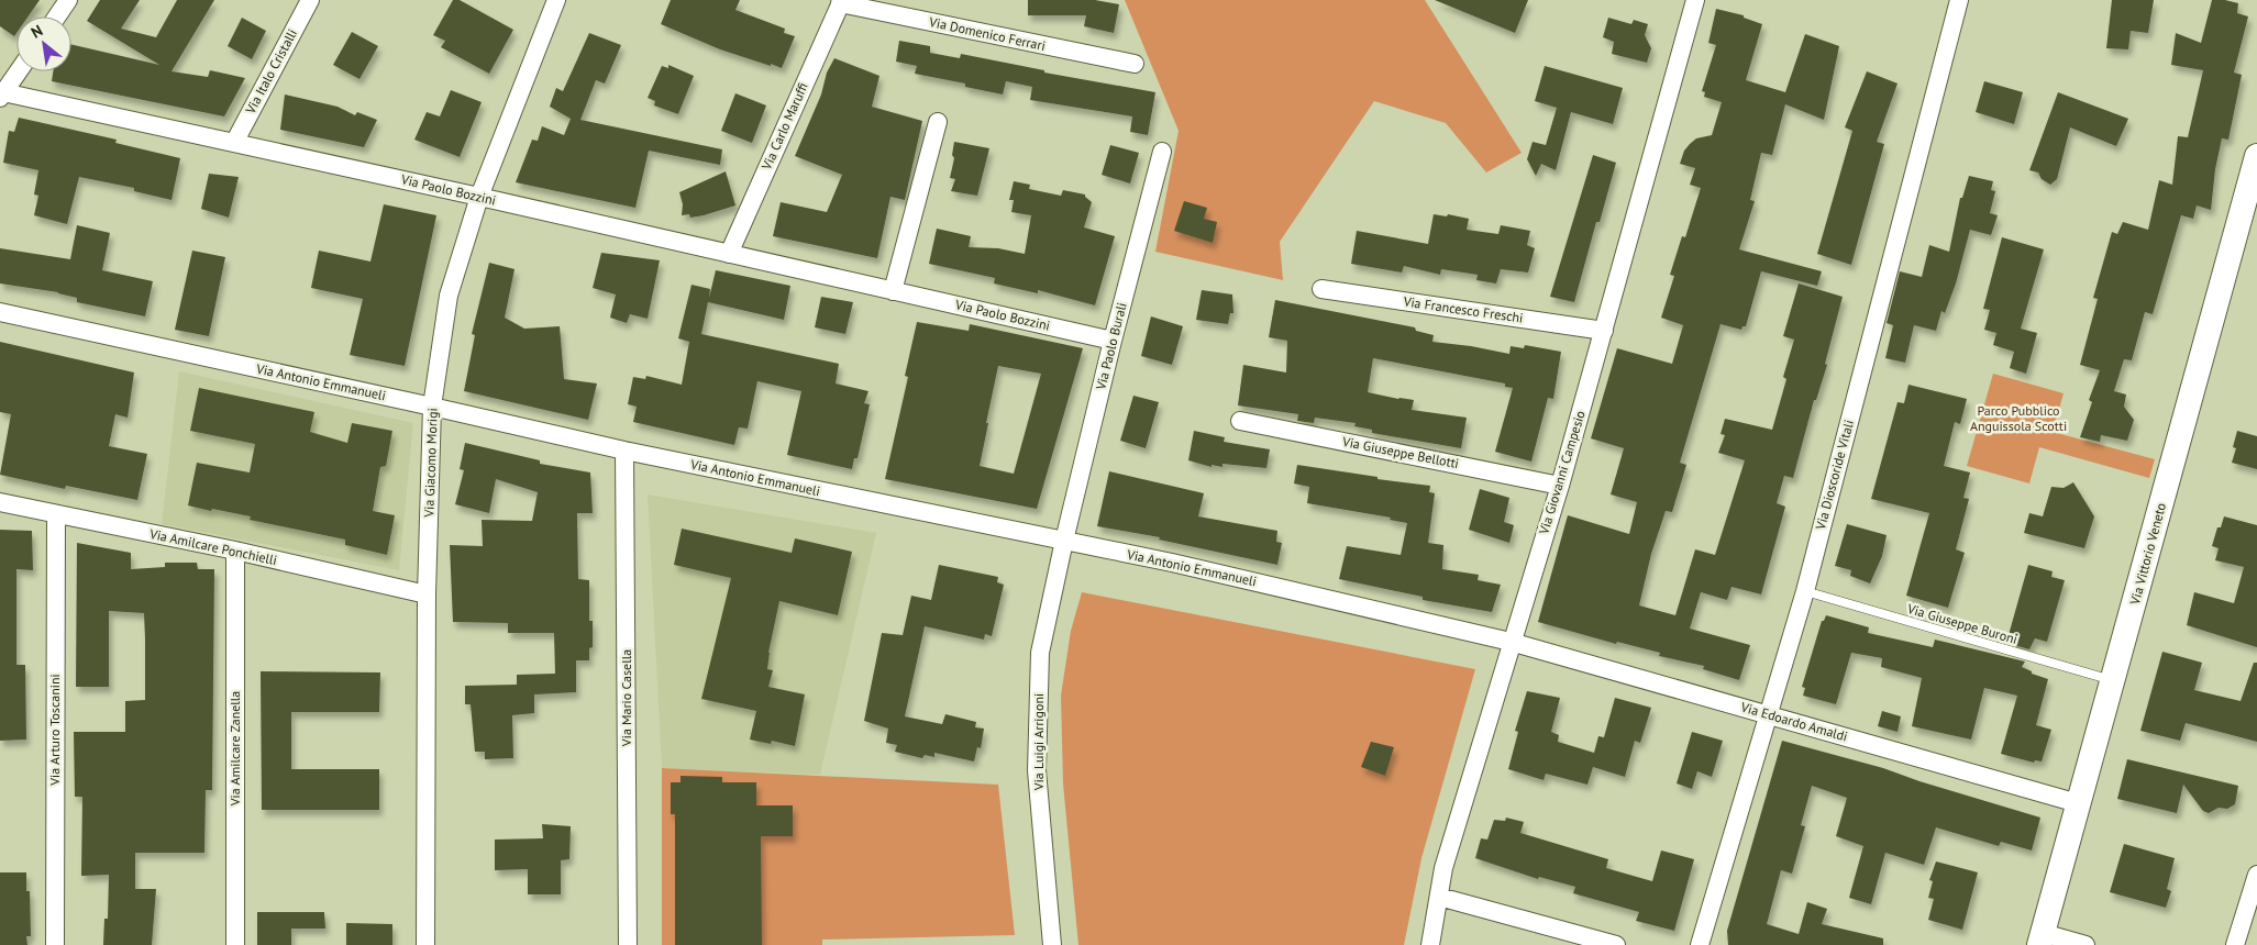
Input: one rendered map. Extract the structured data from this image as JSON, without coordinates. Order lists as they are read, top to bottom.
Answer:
{
  "streets": {
    "main road": ["Via Vittorio Veneto"],
    "street": [
      "Via Domenico Ferrari",
      "Via Italo Cristalli",
      "Via Carlo Maruffi",
      "Via Paolo Bozzini",
      "Via Francesco Freschi",
      "Via Paolo Burali",
      "Via Antonio Emmanueli",
      "Via Giuseppe Bellotti",
      "Via Giacomo Morigi",
      "Via Giovanni Campesio",
      "Via Dioscoride Vitali",
      "Via Amilcare Ponchielli",
      "Via Mario Casella",
      "Via Edoardo Amaldi",
      "Via Arturo Toscanini",
      "Via Luigi Arrigoni",
      "Via Amilcare Zanella"
    ],
    "lane": ["Via Giuseppe Buroni"]
  },
  "crossings": [
    ["Via Domenico Ferrari", "Via Carlo Maruffi"],
    ["Via Italo Cristalli", "Via Paolo Bozzini"],
    ["Via Carlo Maruffi", "Via Paolo Bozzini"],
    ["Via Paolo Bozzini", "Via Paolo Burali"],
    ["Via Paolo Bozzini", "Via Giacomo Morigi"],
    ["Via Francesco Freschi", "Via Giovanni Campesio"],
    ["Via Paolo Burali", "Via Antonio Emmanueli"],
    ["Via Paolo Burali", "Via Luigi Arrigoni"],
    ["Via Antonio Emmanueli", "Via Giacomo Morigi"],
    ["Via Antonio Emmanueli", "Via Giovanni Campesio"],
    ["Via Antonio Emmanueli", "Via Mario Casella"],
    ["Via Antonio Emmanueli", "Via Edoardo Amaldi"],
    ["Via Antonio Emmanueli", "Via Luigi Arrigoni"],
    ["Via Giuseppe Bellotti", "Via Giovanni Campesio"],
    ["Via Giacomo Morigi", "Via Amilcare Ponchielli"],
    ["Via Giovanni Campesio", "Via Edoardo Amaldi"],
    ["Via Dioscoride Vitali", "Via Giuseppe Buroni"],
    ["Via Dioscoride Vitali", "Via Edoardo Amaldi"],
    ["Via Amilcare Ponchielli", "Via Arturo Toscanini"],
    ["Via Amilcare Ponchielli", "Via Amilcare Zanella"],
    ["Via Vittorio Veneto", "Via Giuseppe Buroni"],
    ["Via Vittorio Veneto", "Via Edoardo Amaldi"]
  ],
  "parks": ["Parco Pubblico Anguissola Scotti"],
  "north": "top left"
}
